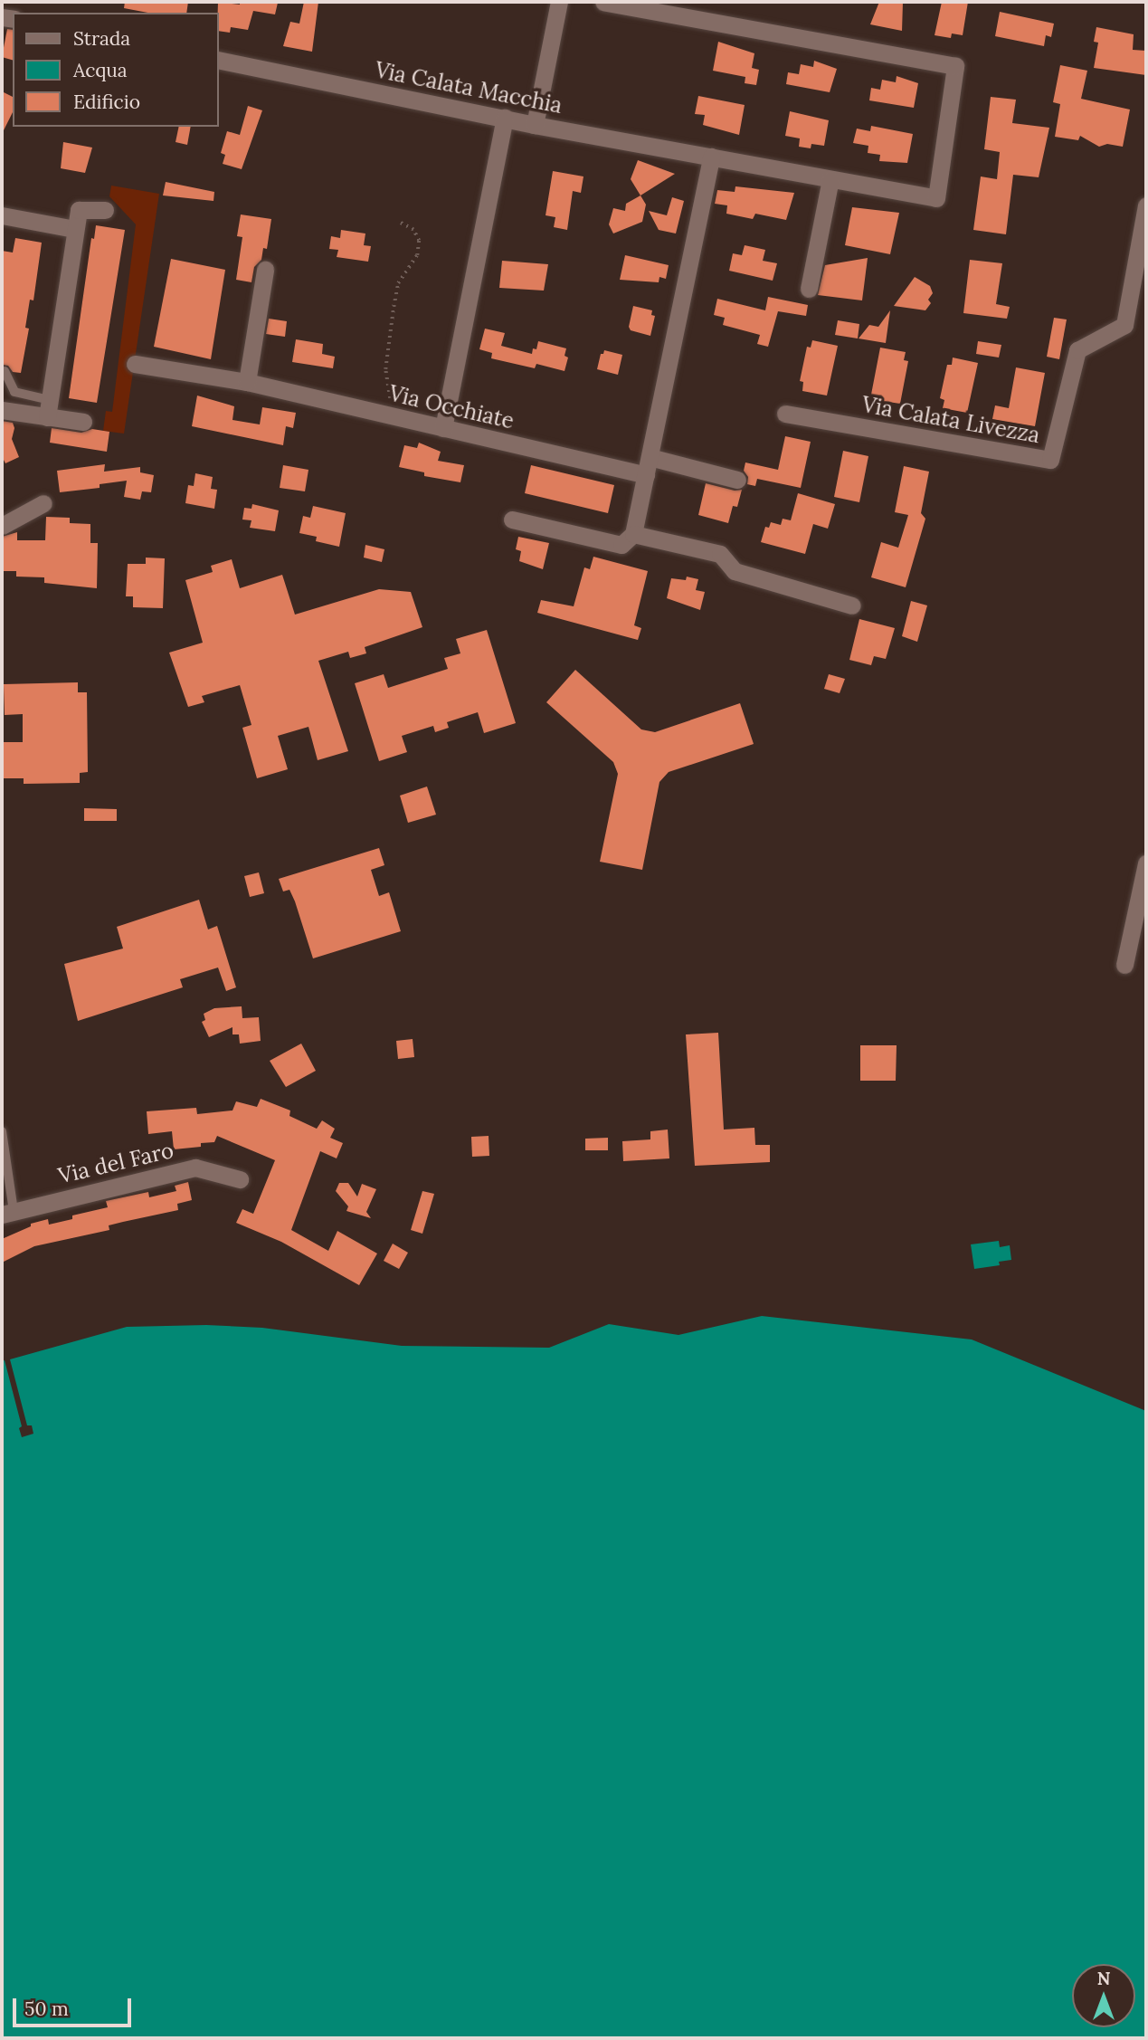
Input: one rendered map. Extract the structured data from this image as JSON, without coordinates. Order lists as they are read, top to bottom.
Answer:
{
  "streets": {
    "street": [
      "Via Calata Macchia",
      "Via Occhiate",
      "Via Calata Livezza",
      "Via del Faro"
    ]
  },
  "legend": ["Strada", "Acqua", "Edificio"],
  "scale_bar": "50 m",
  "north": "top"
}
